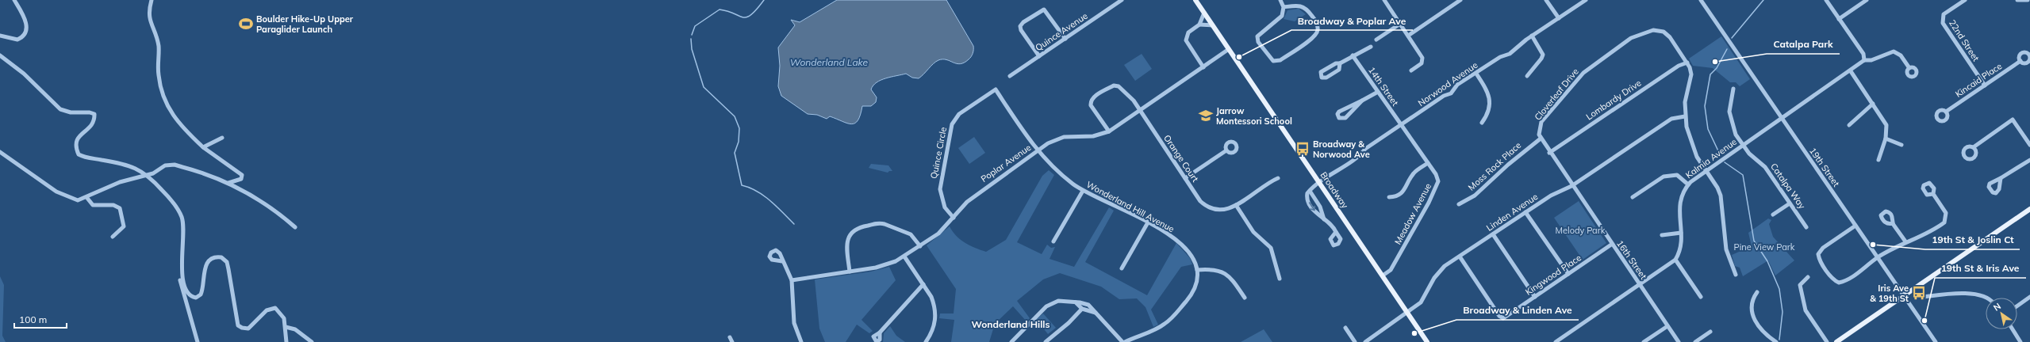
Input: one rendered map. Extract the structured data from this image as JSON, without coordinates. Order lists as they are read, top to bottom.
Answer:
{
  "streets": {
    "main road": ["Broadway"],
    "street": [
      "Quince Avenue",
      "22nd Street",
      "Kincaid Place",
      "Norwood Avenue",
      "14th Street",
      "Cloverleaf Drive",
      "Lombardy Drive",
      "Quince Circle",
      "Orange Court",
      "Kalmia Avenue",
      "Poplar Avenue",
      "Moss Rock Place",
      "19th Street",
      "Catalpa Way",
      "Wonderland Hill Avenue",
      "Linden Avenue",
      "Meadow Avenue",
      "16th Street",
      "Kingwood Place"
    ]
  },
  "crossings": [
    ["22nd Street", "Kincaid Place"],
    ["Norwood Avenue", "14th Street"],
    ["Norwood Avenue", "Broadway"],
    ["Norwood Avenue", "Meadow Avenue"],
    ["14th Street", "Meadow Avenue"],
    ["Cloverleaf Drive", "Lombardy Drive"],
    ["Cloverleaf Drive", "Kalmia Avenue"],
    ["Cloverleaf Drive", "Moss Rock Place"],
    ["Cloverleaf Drive", "Linden Avenue"],
    ["Cloverleaf Drive", "16th Street"],
    ["Lombardy Drive", "16th Street"],
    ["Quince Circle", "Poplar Avenue"],
    ["Quince Circle", "Wonderland Hill Avenue"],
    ["Orange Court", "Poplar Avenue"],
    ["Kalmia Avenue", "19th Street"],
    ["Kalmia Avenue", "Catalpa Way"],
    ["Poplar Avenue", "Broadway"],
    ["Poplar Avenue", "Wonderland Hill Avenue"],
    ["Moss Rock Place", "16th Street"],
    ["Broadway", "Linden Avenue"],
    ["Broadway", "Meadow Avenue"],
    ["Linden Avenue", "16th Street"],
    ["Linden Avenue", "Kingwood Place"],
    ["16th Street", "Kingwood Place"]
  ],
  "districts": ["Wonderland Hills"],
  "water": ["Wonderland Lake"],
  "parks": ["Melody Park", "Pine View Park"],
  "places": {
    "sports": ["Boulder Hike-Up Upper Paraglider Launch"],
    "other": [
      "Broadway & Poplar Ave",
      "Catalpa Park",
      "19th St & Joslin Ct",
      "19th St & Iris Ave",
      "Broadway & Linden Ave"
    ],
    "school or university": ["Jarrow Montessori School"],
    "bus stop": ["Broadway & Norwood Ave", "Iris Ave & 19th St"]
  },
  "scale_bar": "100 m",
  "north": "top left"
}
